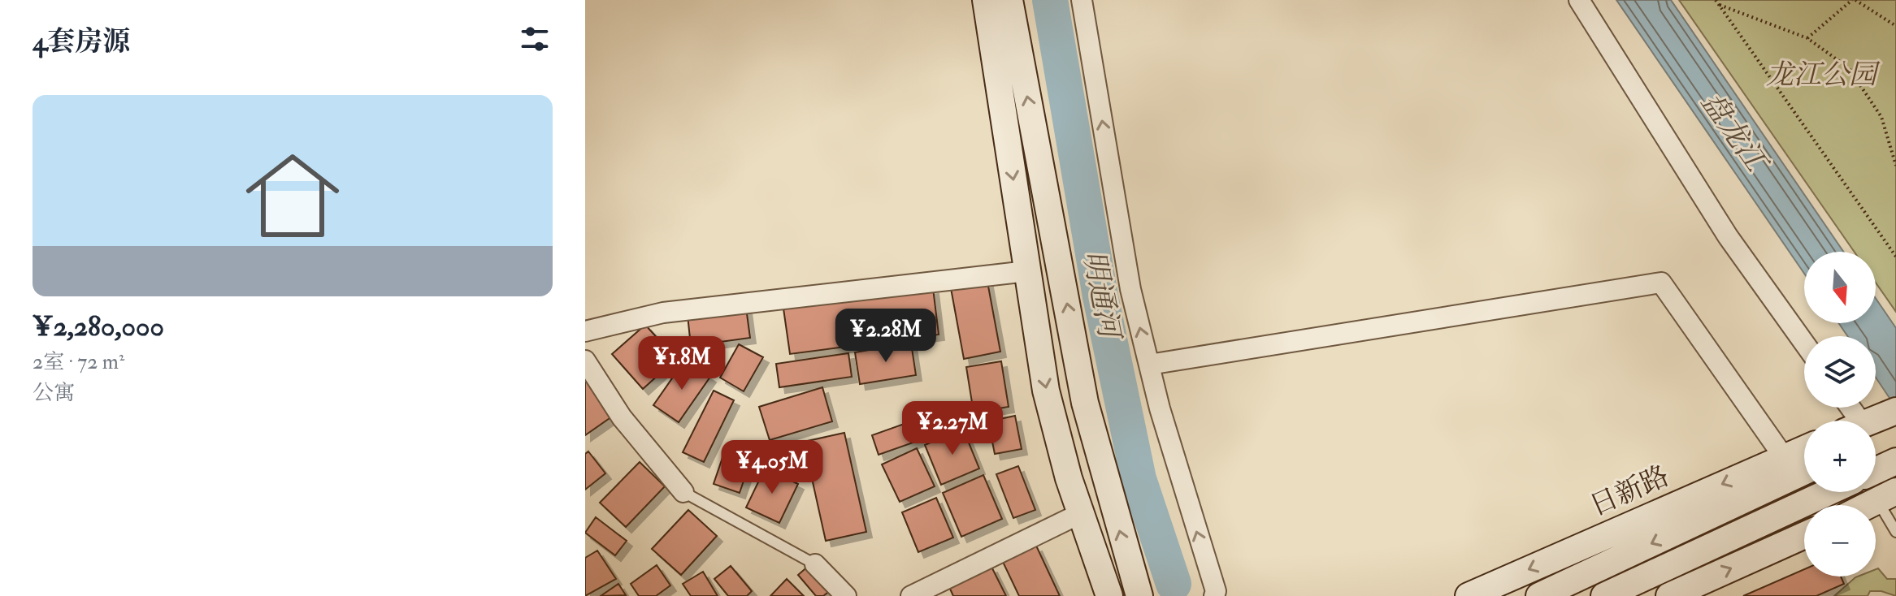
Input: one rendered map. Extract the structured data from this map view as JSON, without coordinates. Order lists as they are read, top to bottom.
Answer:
{
  "streets": {
    "main road": ["日新路"]
  },
  "water": ["盘龙江", "明通河"],
  "parks": ["龙江公园"],
  "north": "bottom",
  "page": {
    "heading": "4套房源",
    "list": [
      {
        "name": "¥2,280,000",
        "note": "2室 · 72 m² · 公寓"
      }
    ],
    "map_buttons": ["+", "−"],
    "price": [
      "¥2.28M",
      "¥1.8M",
      "¥2.27M",
      "¥4.05M"
    ]
  }
}
